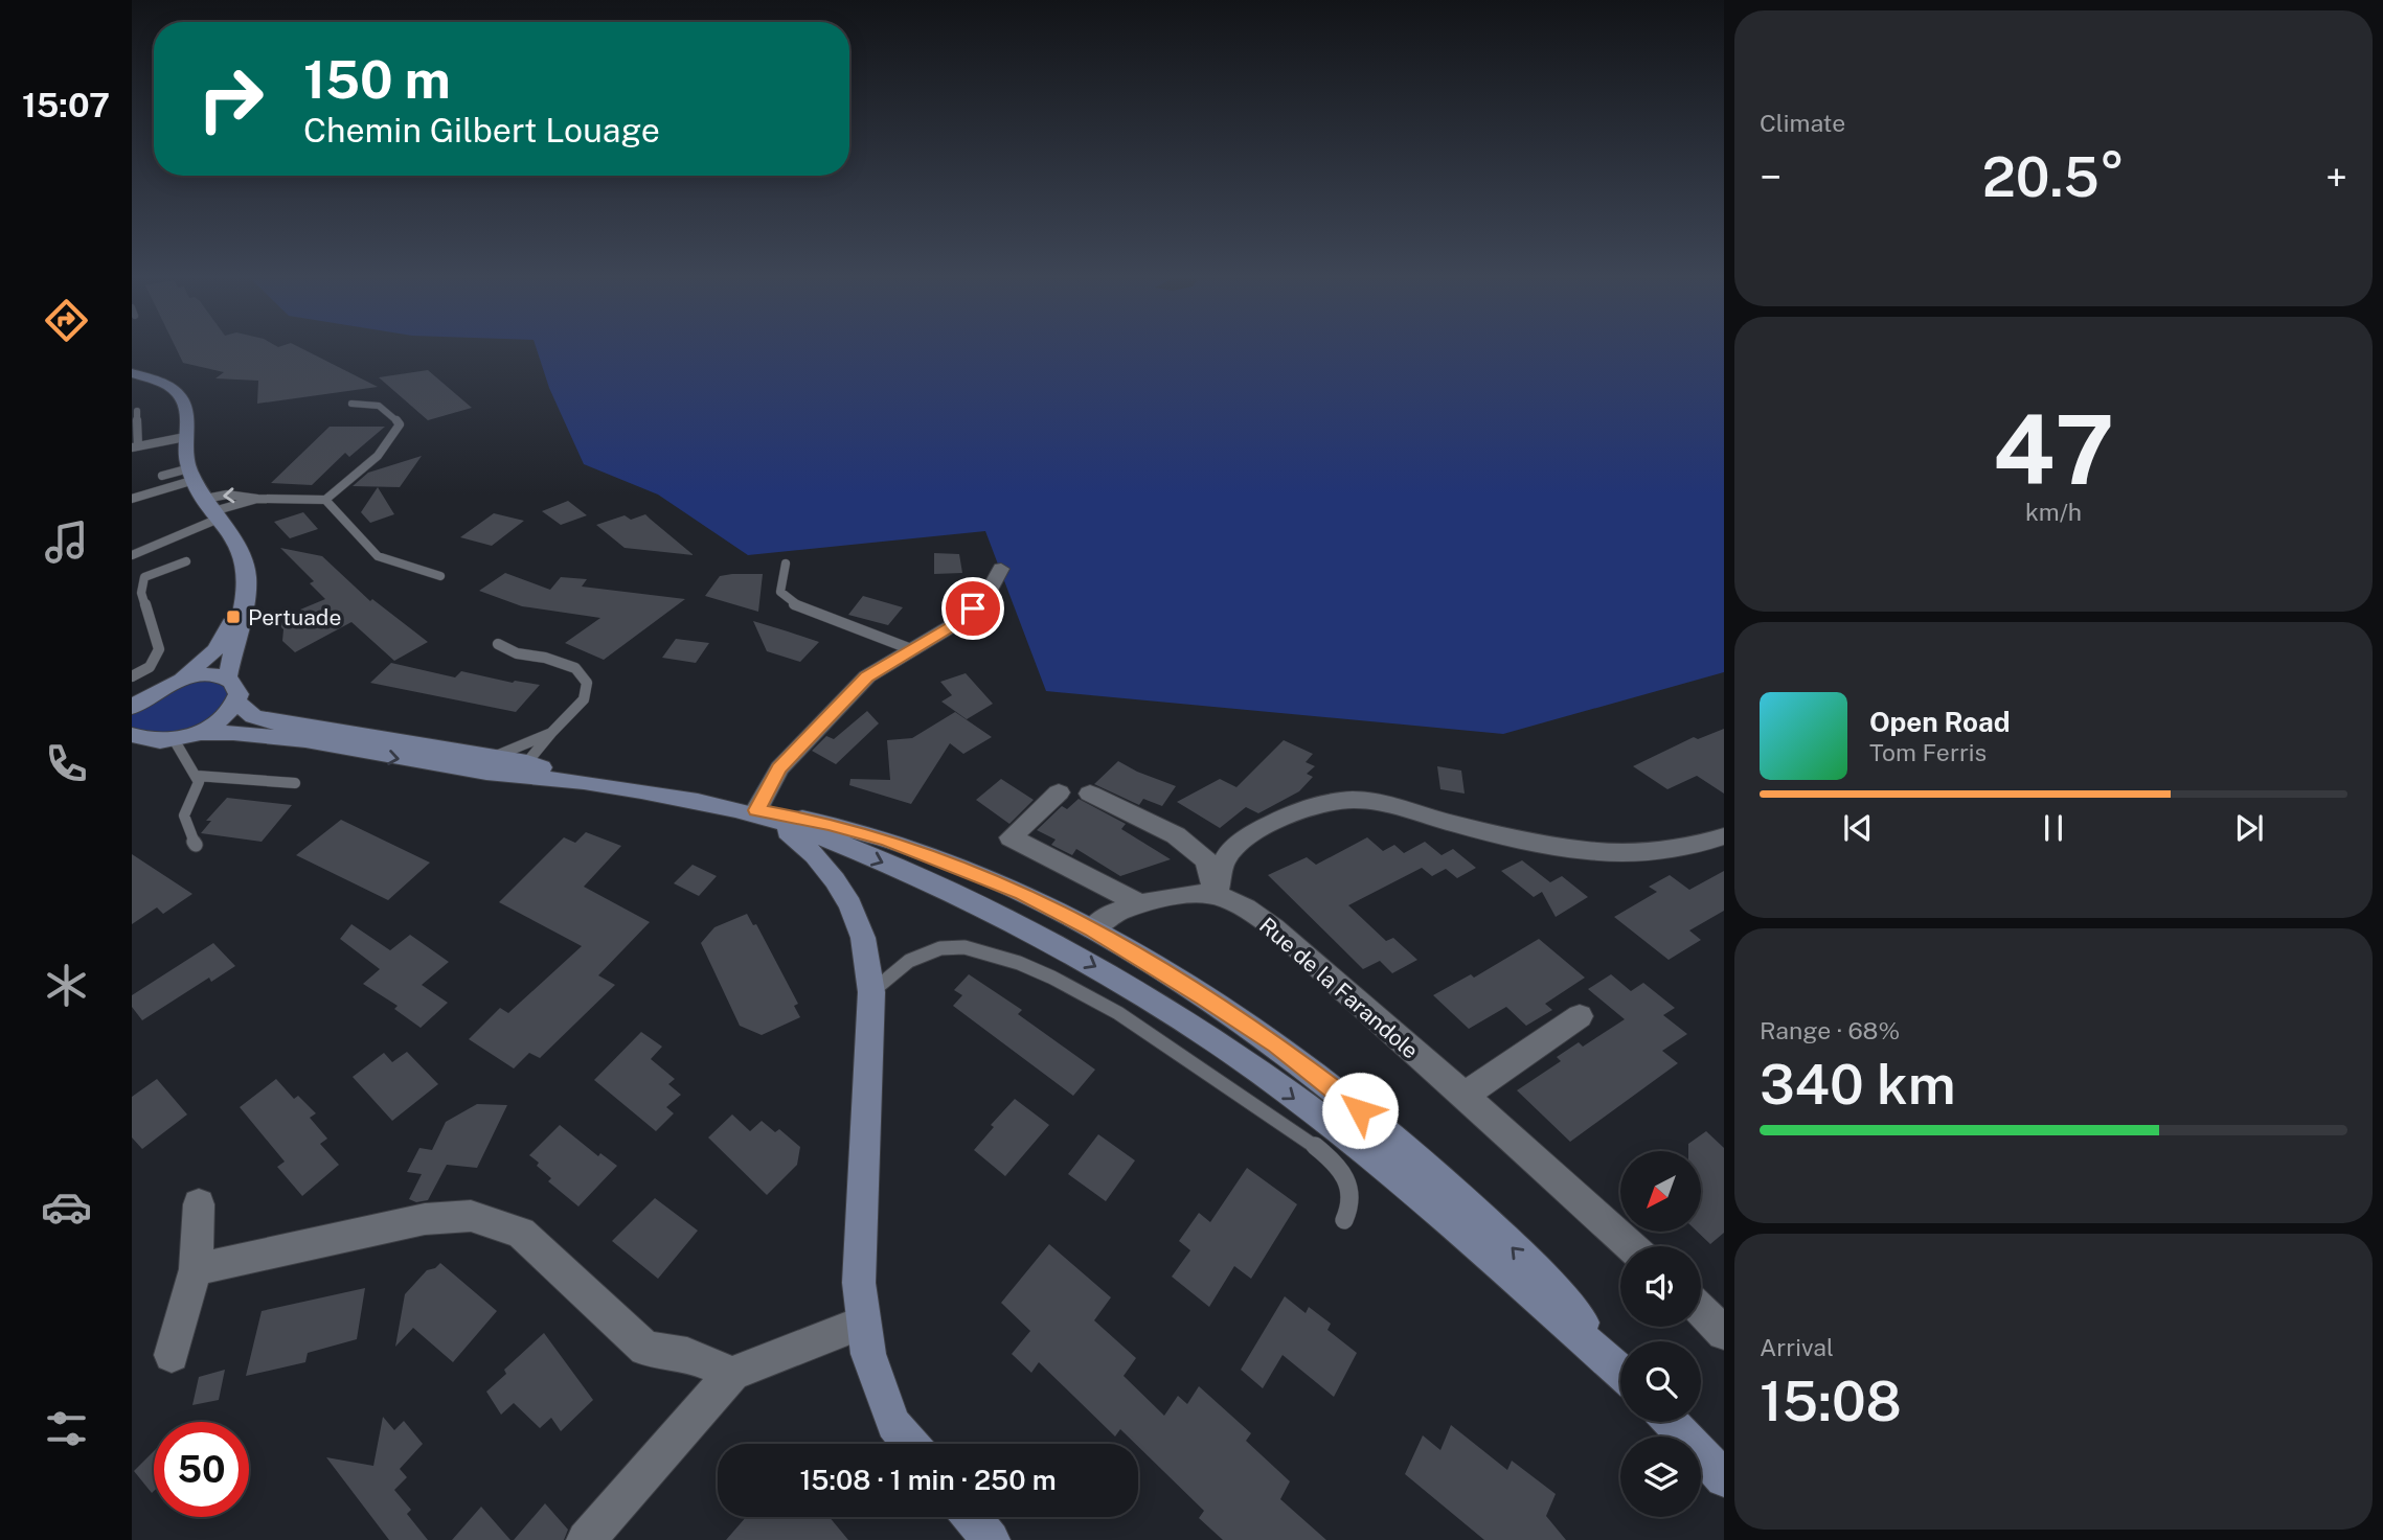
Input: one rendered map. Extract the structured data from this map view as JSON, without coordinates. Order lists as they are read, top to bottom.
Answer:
{
  "streets": {
    "street": ["Rue de la Farandole"]
  },
  "places": {
    "transit": ["Pertuade"]
  },
  "north": "bottom left",
  "page": {
    "tabs": "15:07",
    "tile": [
      "Climate",
      ["47", "km/h"],
      ["Range · 68%", "340 km"],
      ["Arrival", "15:08"]
    ],
    "turn": ["150 m", "Chemin Gilbert Louage"],
    "heat": ["−", "20.5°", "+"],
    "song": ["Open Road", "Tom Ferris"],
    "limit": "50",
    "trip": "15:08 · 1 min · 250 m"
  }
}
